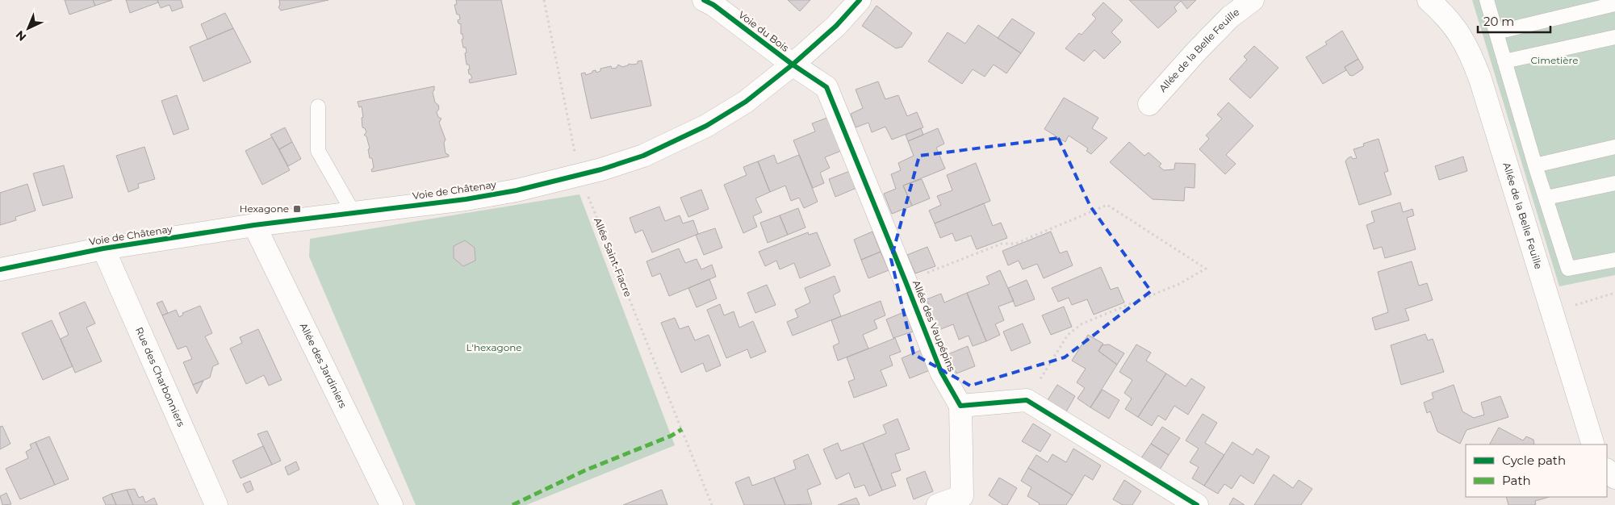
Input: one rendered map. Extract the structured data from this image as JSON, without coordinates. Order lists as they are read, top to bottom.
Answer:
{
  "streets": {
    "street": [
      "Voie du Bois",
      "Allée de la Belle Feuille",
      "Voie de Châtenay",
      "Allée des Vaupépins",
      "Allée des Jardiniers",
      "Rue des Charbonniers"
    ],
    "path": ["Allée Saint-Fiacre"]
  },
  "crossings": [
    ["Voie du Bois", "Voie de Châtenay"],
    ["Voie du Bois", "Allée des Vaupépins"],
    ["Voie de Châtenay", "Allée Saint-Fiacre"],
    ["Voie de Châtenay", "Allée des Vaupépins"],
    ["Voie de Châtenay", "Allée des Jardiniers"],
    ["Voie de Châtenay", "Rue des Charbonniers"]
  ],
  "parks": ["Cimetière", "L'hexagone"],
  "places": {
    "transit": ["Hexagone"]
  },
  "legend": ["Cycle path", "Path"],
  "scale_bar": "20 m",
  "north": "bottom left"
}
